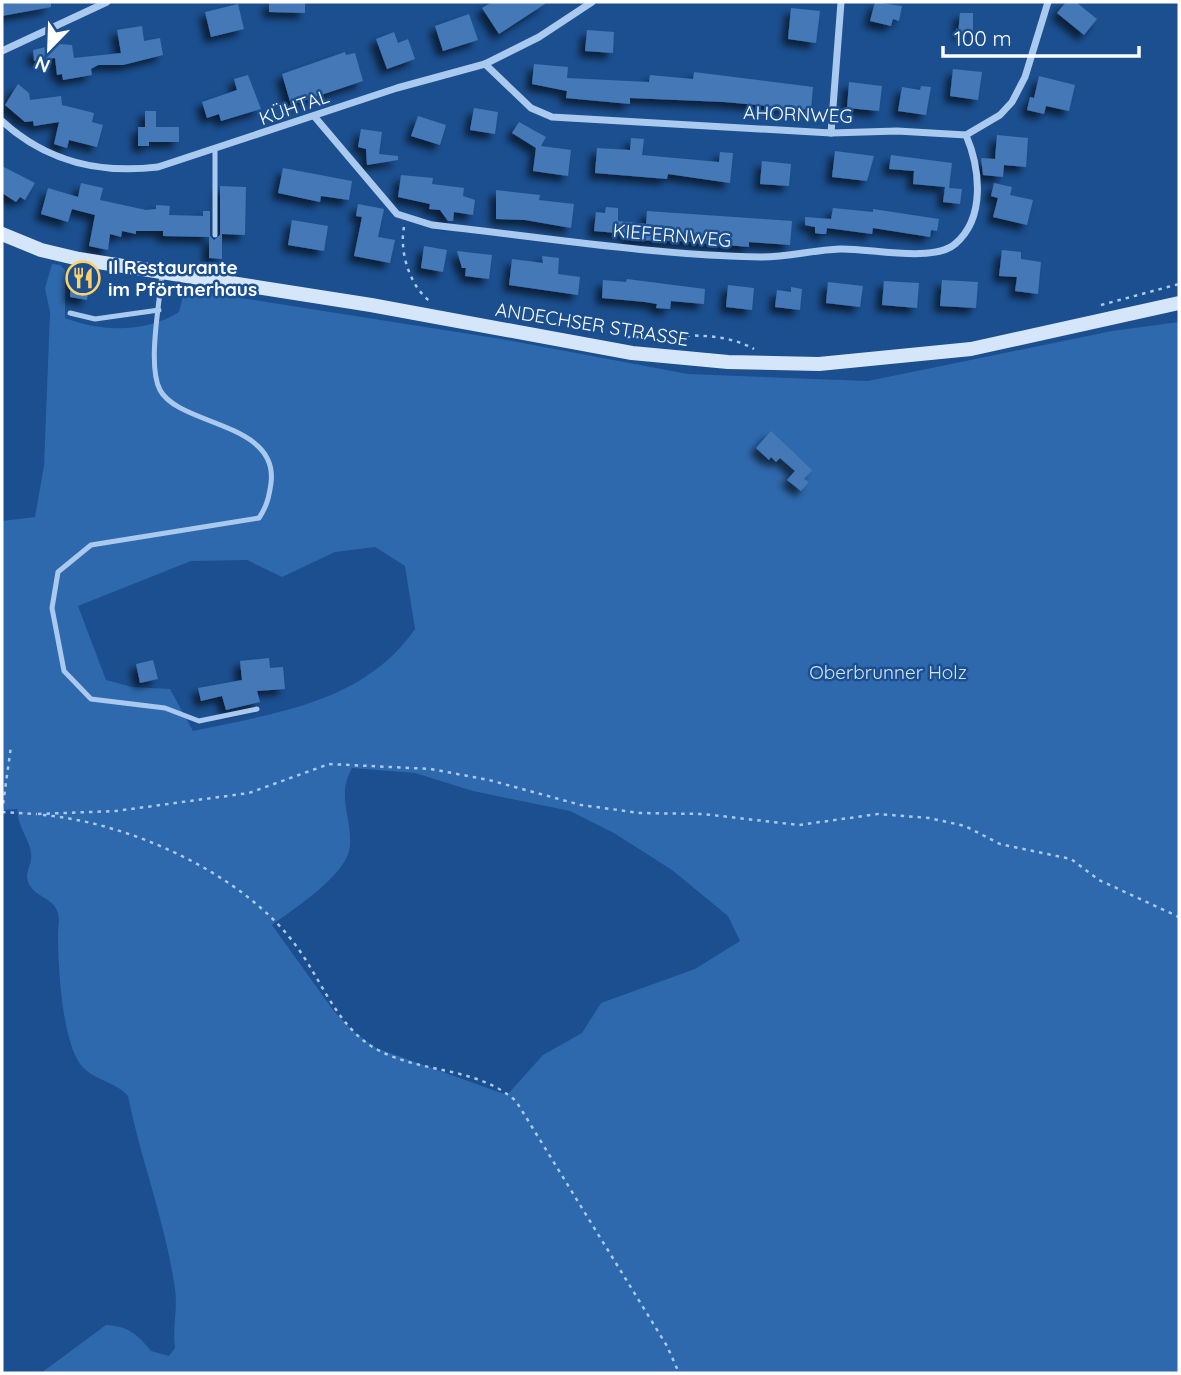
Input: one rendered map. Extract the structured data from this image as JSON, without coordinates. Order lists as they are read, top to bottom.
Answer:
{
  "streets": {
    "street": [
      "KÜHTAL",
      "AHORNWEG",
      "KIEFERNWEG",
      "ANDECHSER STRASSE"
    ]
  },
  "crossings": [
    ["KÜHTAL", "AHORNWEG"],
    ["AHORNWEG", "KIEFERNWEG"]
  ],
  "parks": ["Oberbrunner Holz"],
  "places": {
    "restaurant": ["Il Restaurante im Pförtnerhaus"]
  },
  "scale_bar": "100 m",
  "north": "bottom left"
}
